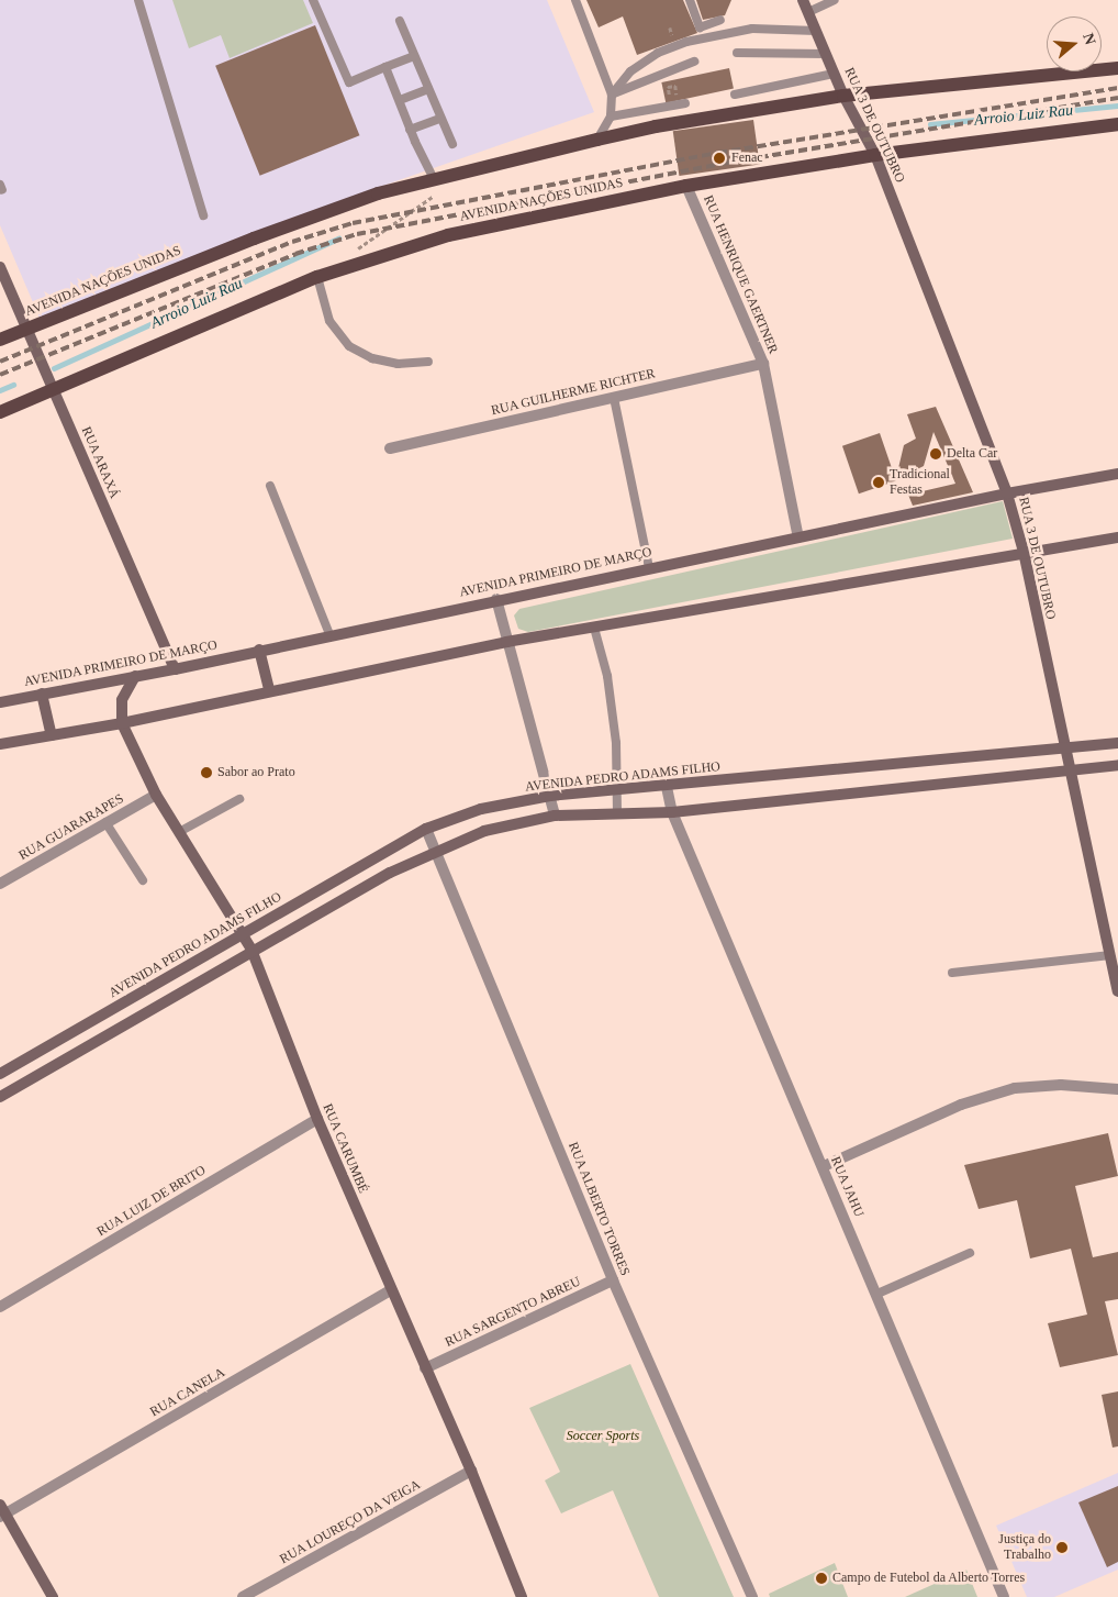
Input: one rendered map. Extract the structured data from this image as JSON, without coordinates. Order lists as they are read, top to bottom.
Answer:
{
  "streets": {
    "main road": [
      "RUA 3 DE OUTUBRO",
      "AVENIDA NAÇÕES UNIDAS",
      "RUA ARAXÁ",
      "AVENIDA PRIMEIRO DE MARÇO",
      "AVENIDA PEDRO ADAMS FILHO",
      "RUA CARUMBÉ"
    ],
    "street": [
      "RUA HENRIQUE GAERTNER",
      "RUA GUILHERME RICHTER",
      "RUA GUARARAPES",
      "RUA JAHU",
      "RUA LUIZ DE BRITO",
      "RUA ALBERTO TORRES",
      "RUA SARGENTO ABREU",
      "RUA CANELA",
      "RUA LOUREÇO DA VEIGA"
    ]
  },
  "crossings": [
    ["RUA 3 DE OUTUBRO", "AVENIDA NAÇÕES UNIDAS"],
    ["RUA 3 DE OUTUBRO", "AVENIDA PRIMEIRO DE MARÇO"],
    ["RUA 3 DE OUTUBRO", "AVENIDA PEDRO ADAMS FILHO"],
    ["AVENIDA NAÇÕES UNIDAS", "RUA HENRIQUE GAERTNER"],
    ["AVENIDA NAÇÕES UNIDAS", "RUA ARAXÁ"],
    ["RUA HENRIQUE GAERTNER", "RUA GUILHERME RICHTER"],
    ["RUA HENRIQUE GAERTNER", "AVENIDA PRIMEIRO DE MARÇO"],
    ["RUA ARAXÁ", "AVENIDA PRIMEIRO DE MARÇO"],
    ["AVENIDA PEDRO ADAMS FILHO", "RUA CARUMBÉ"],
    ["AVENIDA PEDRO ADAMS FILHO", "RUA JAHU"],
    ["AVENIDA PEDRO ADAMS FILHO", "RUA ALBERTO TORRES"],
    ["RUA GUARARAPES", "RUA CARUMBÉ"],
    ["RUA CARUMBÉ", "RUA LUIZ DE BRITO"],
    ["RUA CARUMBÉ", "RUA SARGENTO ABREU"],
    ["RUA CARUMBÉ", "RUA CANELA"],
    ["RUA CARUMBÉ", "RUA LOUREÇO DA VEIGA"],
    ["RUA ALBERTO TORRES", "RUA SARGENTO ABREU"]
  ],
  "water": ["Arroio Luiz Rau"],
  "parks": ["Soccer Sports"],
  "places": [
    "Fenac",
    "Delta Car",
    "Tradicional Festas",
    "Sabor ao Prato",
    "Justiça do Trabalho",
    "Campo de Futebol da Alberto Torres"
  ],
  "north": "right"
}
